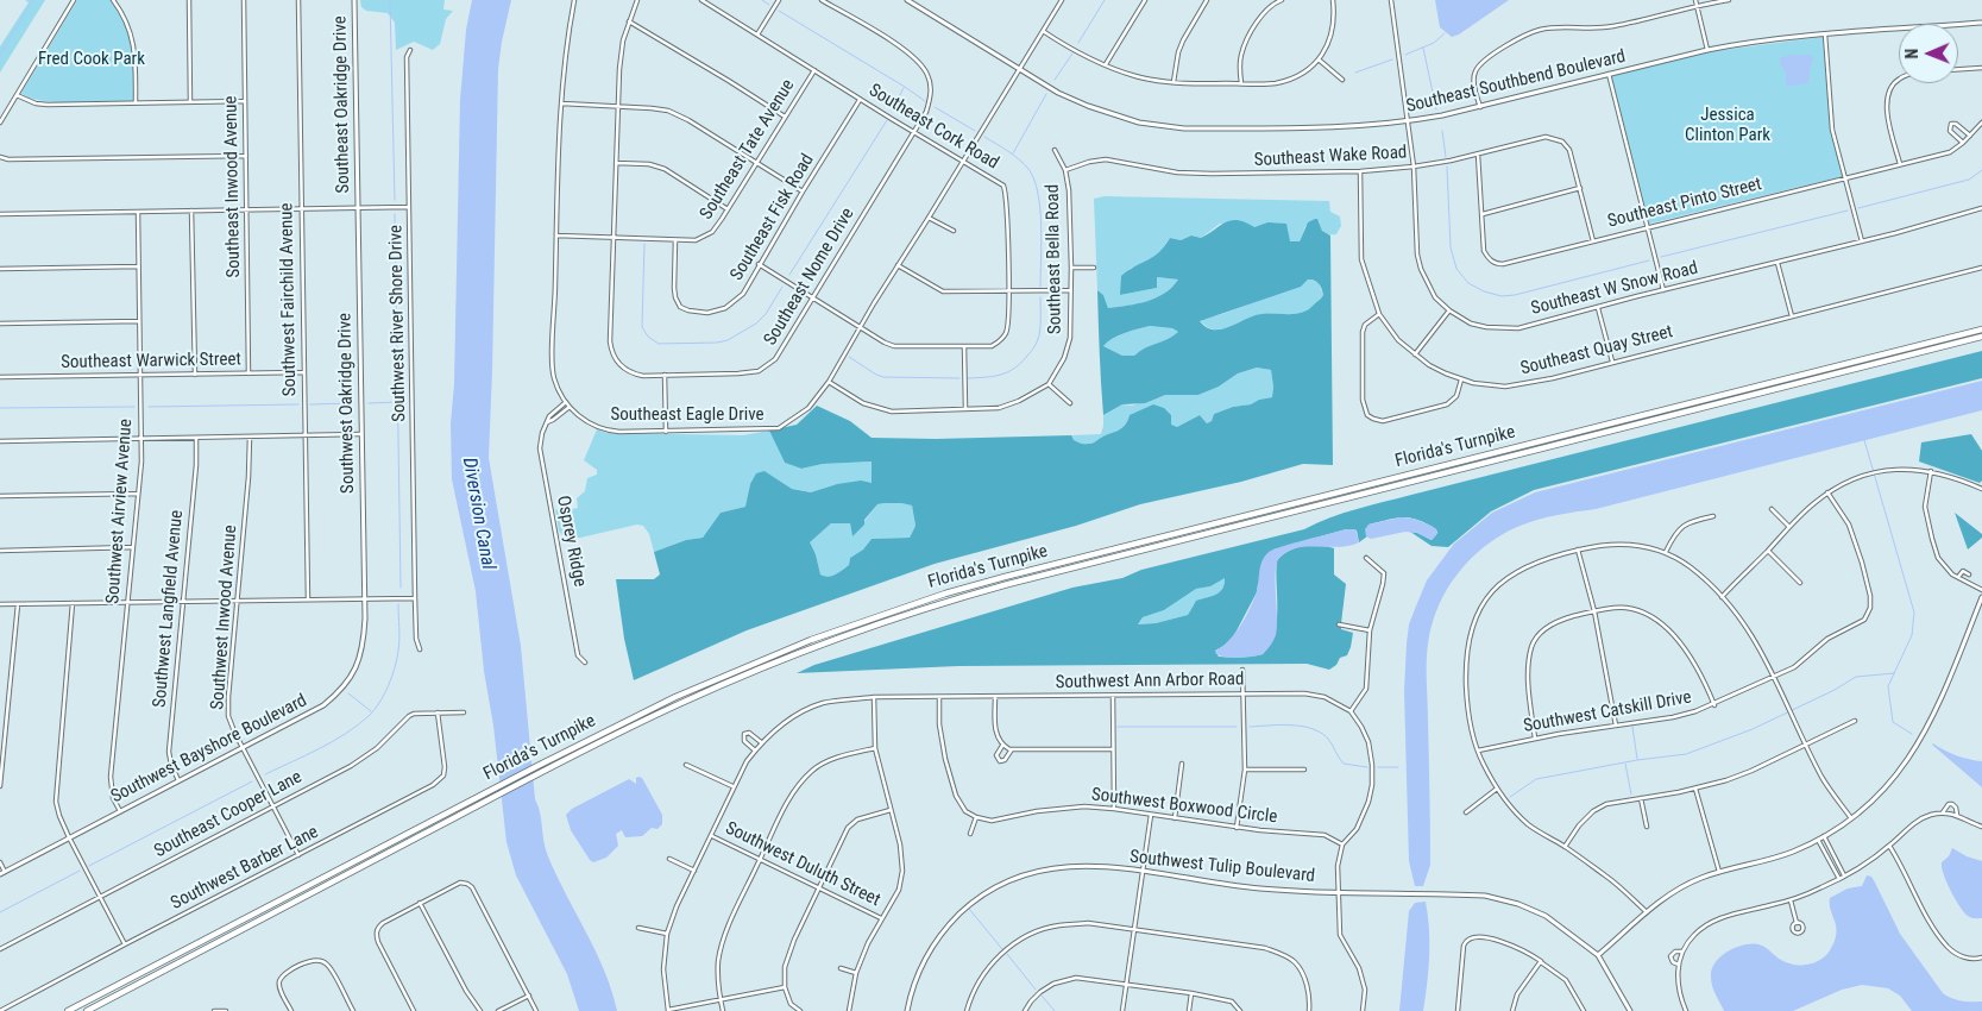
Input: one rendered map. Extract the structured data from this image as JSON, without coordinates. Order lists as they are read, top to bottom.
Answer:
{
  "streets": {
    "highway": ["Florida's Turnpike"],
    "street": [
      "Southeast Southbend Boulevard",
      "Southeast Oakridge Drive",
      "Southeast Cork Road",
      "Southeast Tate Avenue",
      "Southeast Wake Road",
      "Southeast Inwood Avenue",
      "Southeast Pinto Street",
      "Southeast Fisk Road",
      "Southeast Bella Road",
      "Southeast Nome Drive",
      "Southeast W Snow Road",
      "Southwest Fairchild Avenue",
      "Southwest River Shore Drive",
      "Southeast Quay Street",
      "Southeast Warwick Street",
      "Southwest Oakridge Drive",
      "Southeast Eagle Drive",
      "Southwest Airview Avenue",
      "Osprey Ridge",
      "Southwest Langfield Avenue",
      "Southwest Inwood Avenue",
      "Southwest Ann Arbor Road",
      "Southwest Catskill Drive",
      "Southwest Bayshore Boulevard",
      "Southwest Boxwood Circle",
      "Southeast Cooper Lane",
      "Southwest Duluth Street",
      "Southwest Tulip Boulevard",
      "Southwest Barber Lane"
    ]
  },
  "crossings": [
    ["Southeast Southbend Boulevard", "Southeast W Snow Road"],
    ["Southeast Southbend Boulevard", "Southeast Eagle Drive"],
    ["Southeast Oakridge Drive", "Southwest Oakridge Drive"],
    ["Southeast Cork Road", "Southeast Tate Avenue"],
    ["Southeast Cork Road", "Southeast Fisk Road"],
    ["Southeast Cork Road", "Southeast Nome Drive"],
    ["Southeast Cork Road", "Southeast Eagle Drive"],
    ["Southeast Tate Avenue", "Southeast Fisk Road"],
    ["Southeast Tate Avenue", "Southeast Nome Drive"],
    ["Southeast Tate Avenue", "Southeast Eagle Drive"],
    ["Southeast Wake Road", "Southeast Pinto Street"],
    ["Southeast Wake Road", "Southeast Bella Road"],
    ["Southeast Wake Road", "Southeast W Snow Road"],
    ["Southeast Wake Road", "Southeast Quay Street"],
    ["Southeast Inwood Avenue", "Southeast Warwick Street"],
    ["Southwest Fairchild Avenue", "Southeast Warwick Street"],
    ["Southeast Warwick Street", "Southwest Airview Avenue"],
    ["Southwest Oakridge Drive", "Southwest Bayshore Boulevard"],
    ["Southeast Eagle Drive", "Osprey Ridge"],
    ["Southwest Airview Avenue", "Southwest Bayshore Boulevard"],
    ["Southwest Langfield Avenue", "Southwest Bayshore Boulevard"],
    ["Southwest Inwood Avenue", "Southwest Bayshore Boulevard"],
    ["Southwest Inwood Avenue", "Southeast Cooper Lane"],
    ["Southwest Inwood Avenue", "Southwest Barber Lane"],
    ["Southwest Ann Arbor Road", "Southwest Duluth Street"],
    ["Southeast Cooper Lane", "Southwest Barber Lane"]
  ],
  "water": ["Diversion Canal"],
  "parks": ["Fred Cook Park", "Jessica Clinton Park"],
  "north": "left"
}
